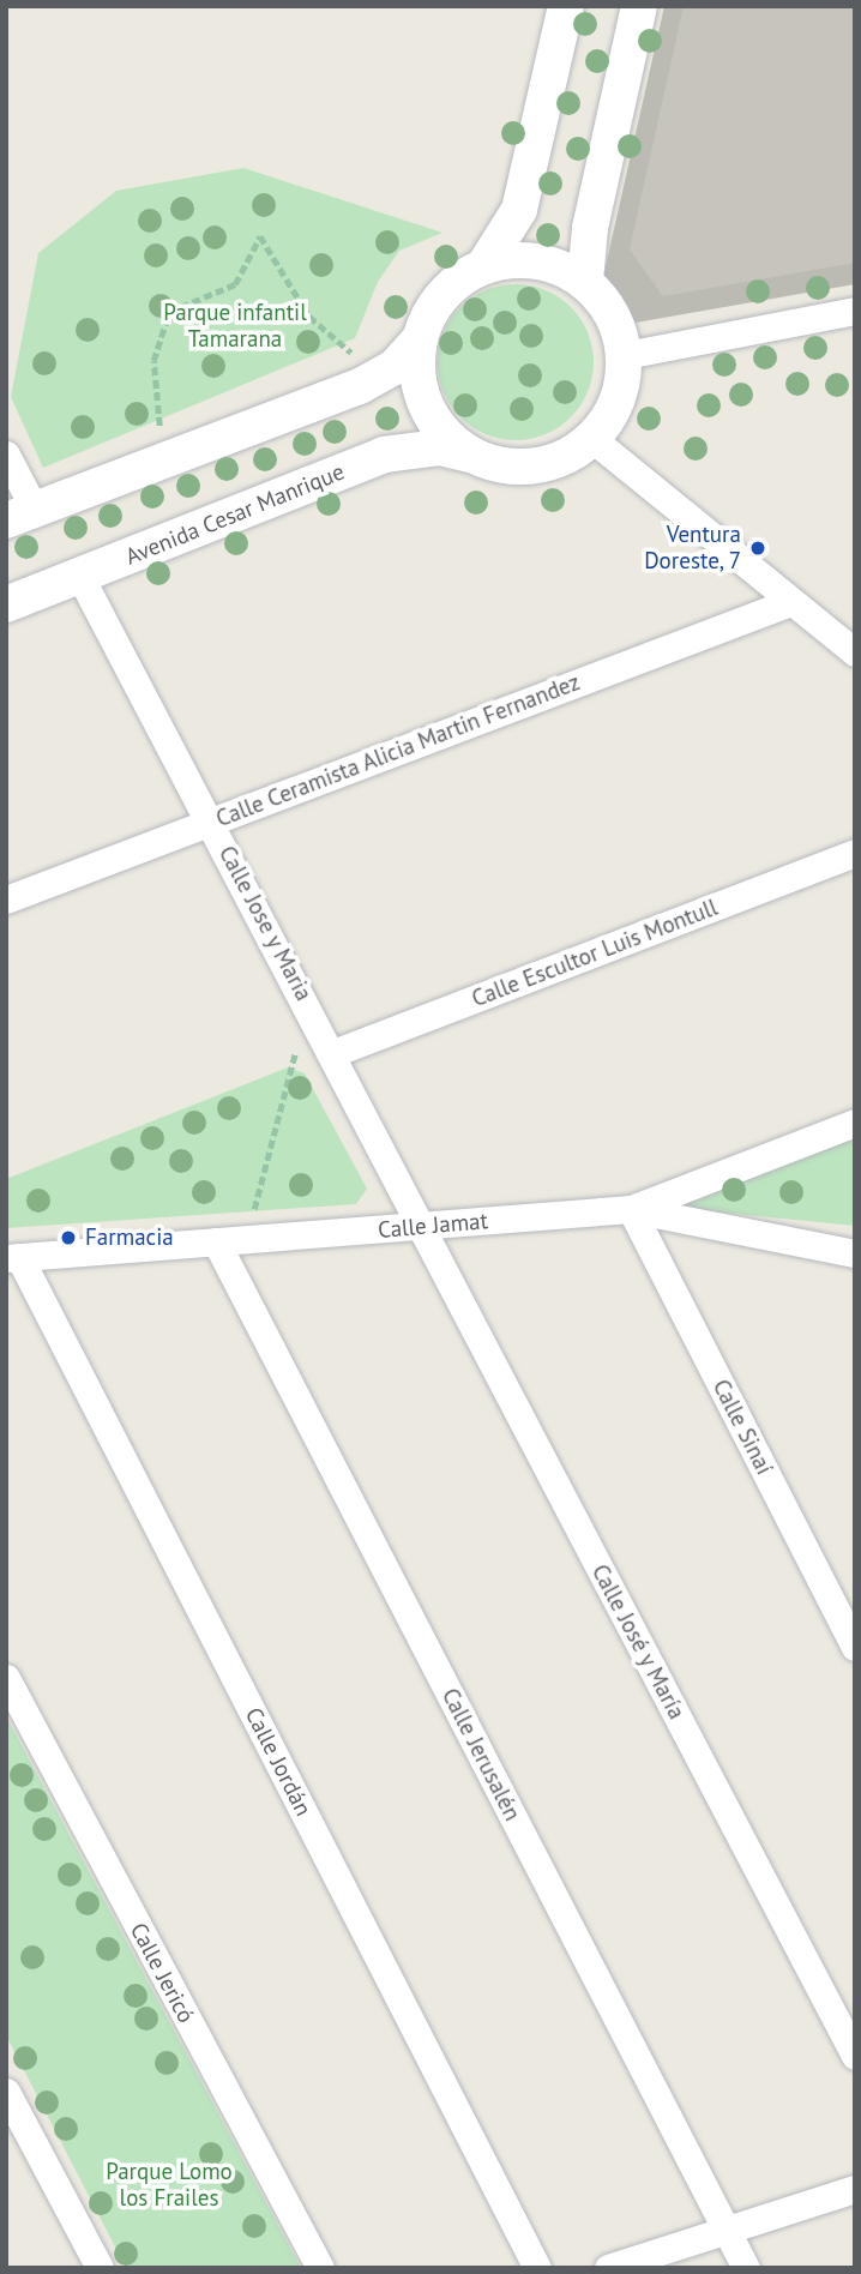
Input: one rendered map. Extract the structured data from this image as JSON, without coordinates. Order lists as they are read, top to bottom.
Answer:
{
  "streets": {
    "street": [
      "Avenida Cesar Manrique",
      "Calle Ceramista Alicia Martin Fernandez",
      "Calle Jose y Maria",
      "Calle Escultor Luis Montull",
      "Calle Jamat",
      "Calle Sinaí",
      "Calle José y María",
      "Calle Jerusalén",
      "Calle Jordán",
      "Calle Jericó"
    ]
  },
  "crossings": [
    ["Avenida Cesar Manrique", "Calle Jose y Maria"],
    ["Calle Ceramista Alicia Martin Fernandez", "Calle Jose y Maria"],
    ["Calle Jose y Maria", "Calle Escultor Luis Montull"],
    ["Calle Jose y Maria", "Calle Jamat"],
    ["Calle Jose y Maria", "Calle José y María"],
    ["Calle Jamat", "Calle Sinaí"],
    ["Calle Jamat", "Calle José y María"],
    ["Calle Jamat", "Calle Jerusalén"],
    ["Calle Jamat", "Calle Jordán"]
  ],
  "parks": ["Parque infantil Tamarana", "Parque Lomo los Frailes"],
  "places": ["Ventura Doreste, 7", "Farmacia"]
}
